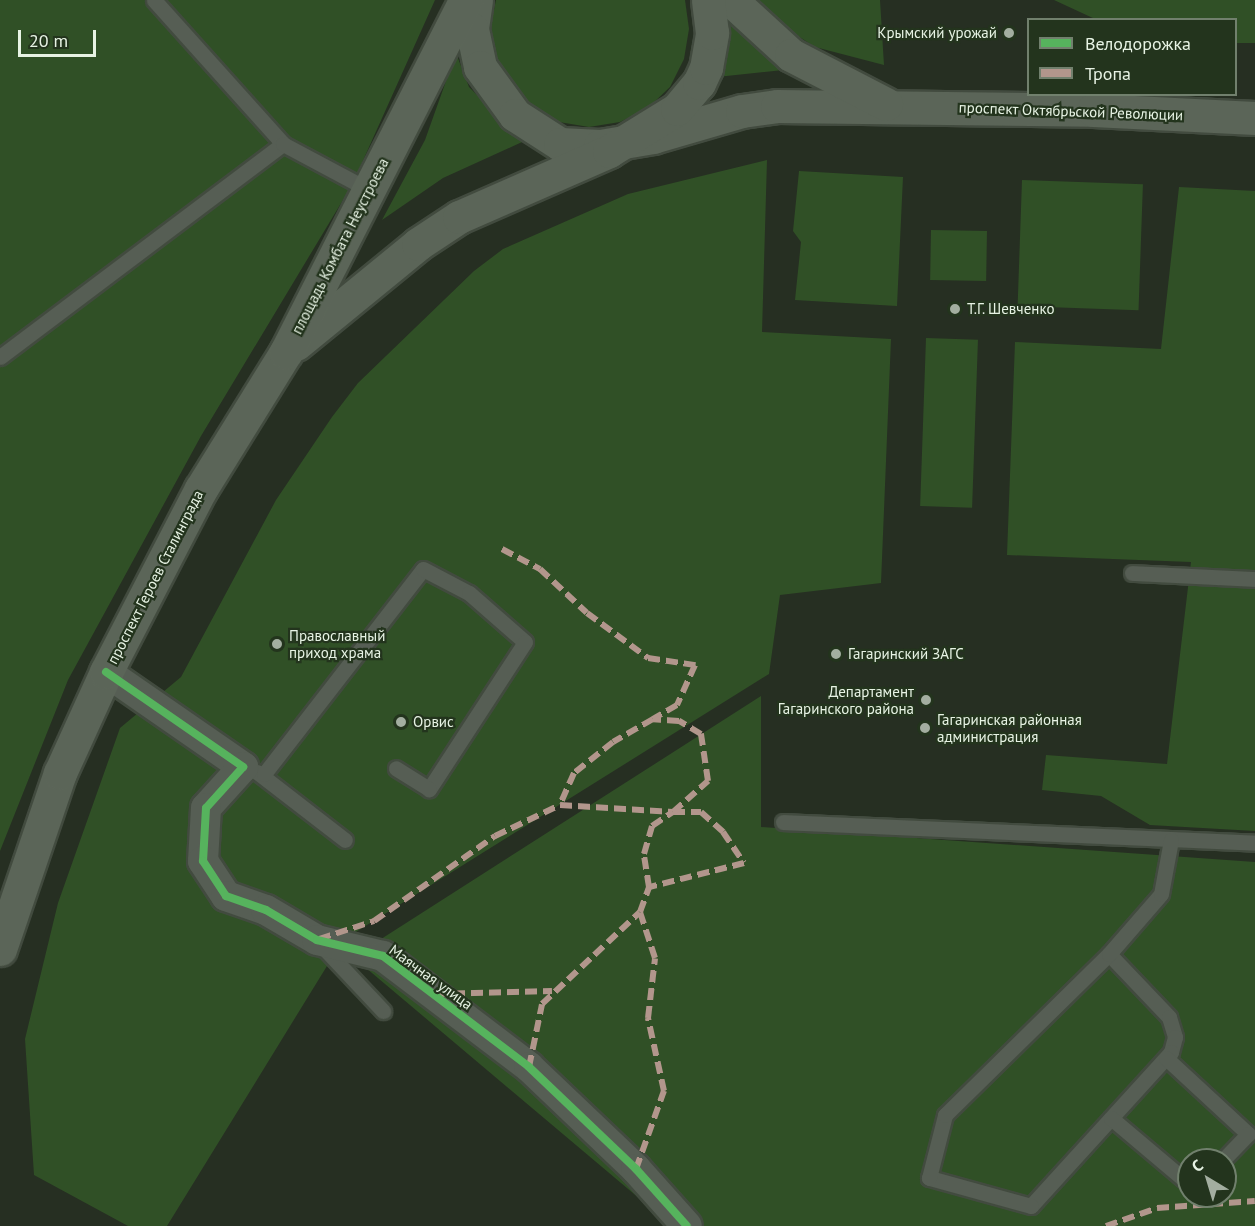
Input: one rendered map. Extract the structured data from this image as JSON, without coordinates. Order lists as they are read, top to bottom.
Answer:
{
  "streets": {
    "main road": ["проспект Октябрьской Революции", "площадь Комбата Неустроева", "проспект Героев Сталинграда"],
    "street": ["Маячная улица"]
  },
  "crossings": [
    ["проспект Октябрьской Революции", "площадь Комбата Неустроева"],
    ["площадь Комбата Неустроева", "проспект Героев Сталинграда"]
  ],
  "places": [
    "Крымский урожай",
    "Т.Г. Шевченко",
    "Православный приход храма",
    "Гагаринский ЗАГС",
    "Департамент Гагаринского района",
    "Орвис",
    "Гагаринская районная администрация"
  ],
  "legend": ["Велодорожка", "Тропа"],
  "scale_bar": "20 m",
  "north": "top left"
}
